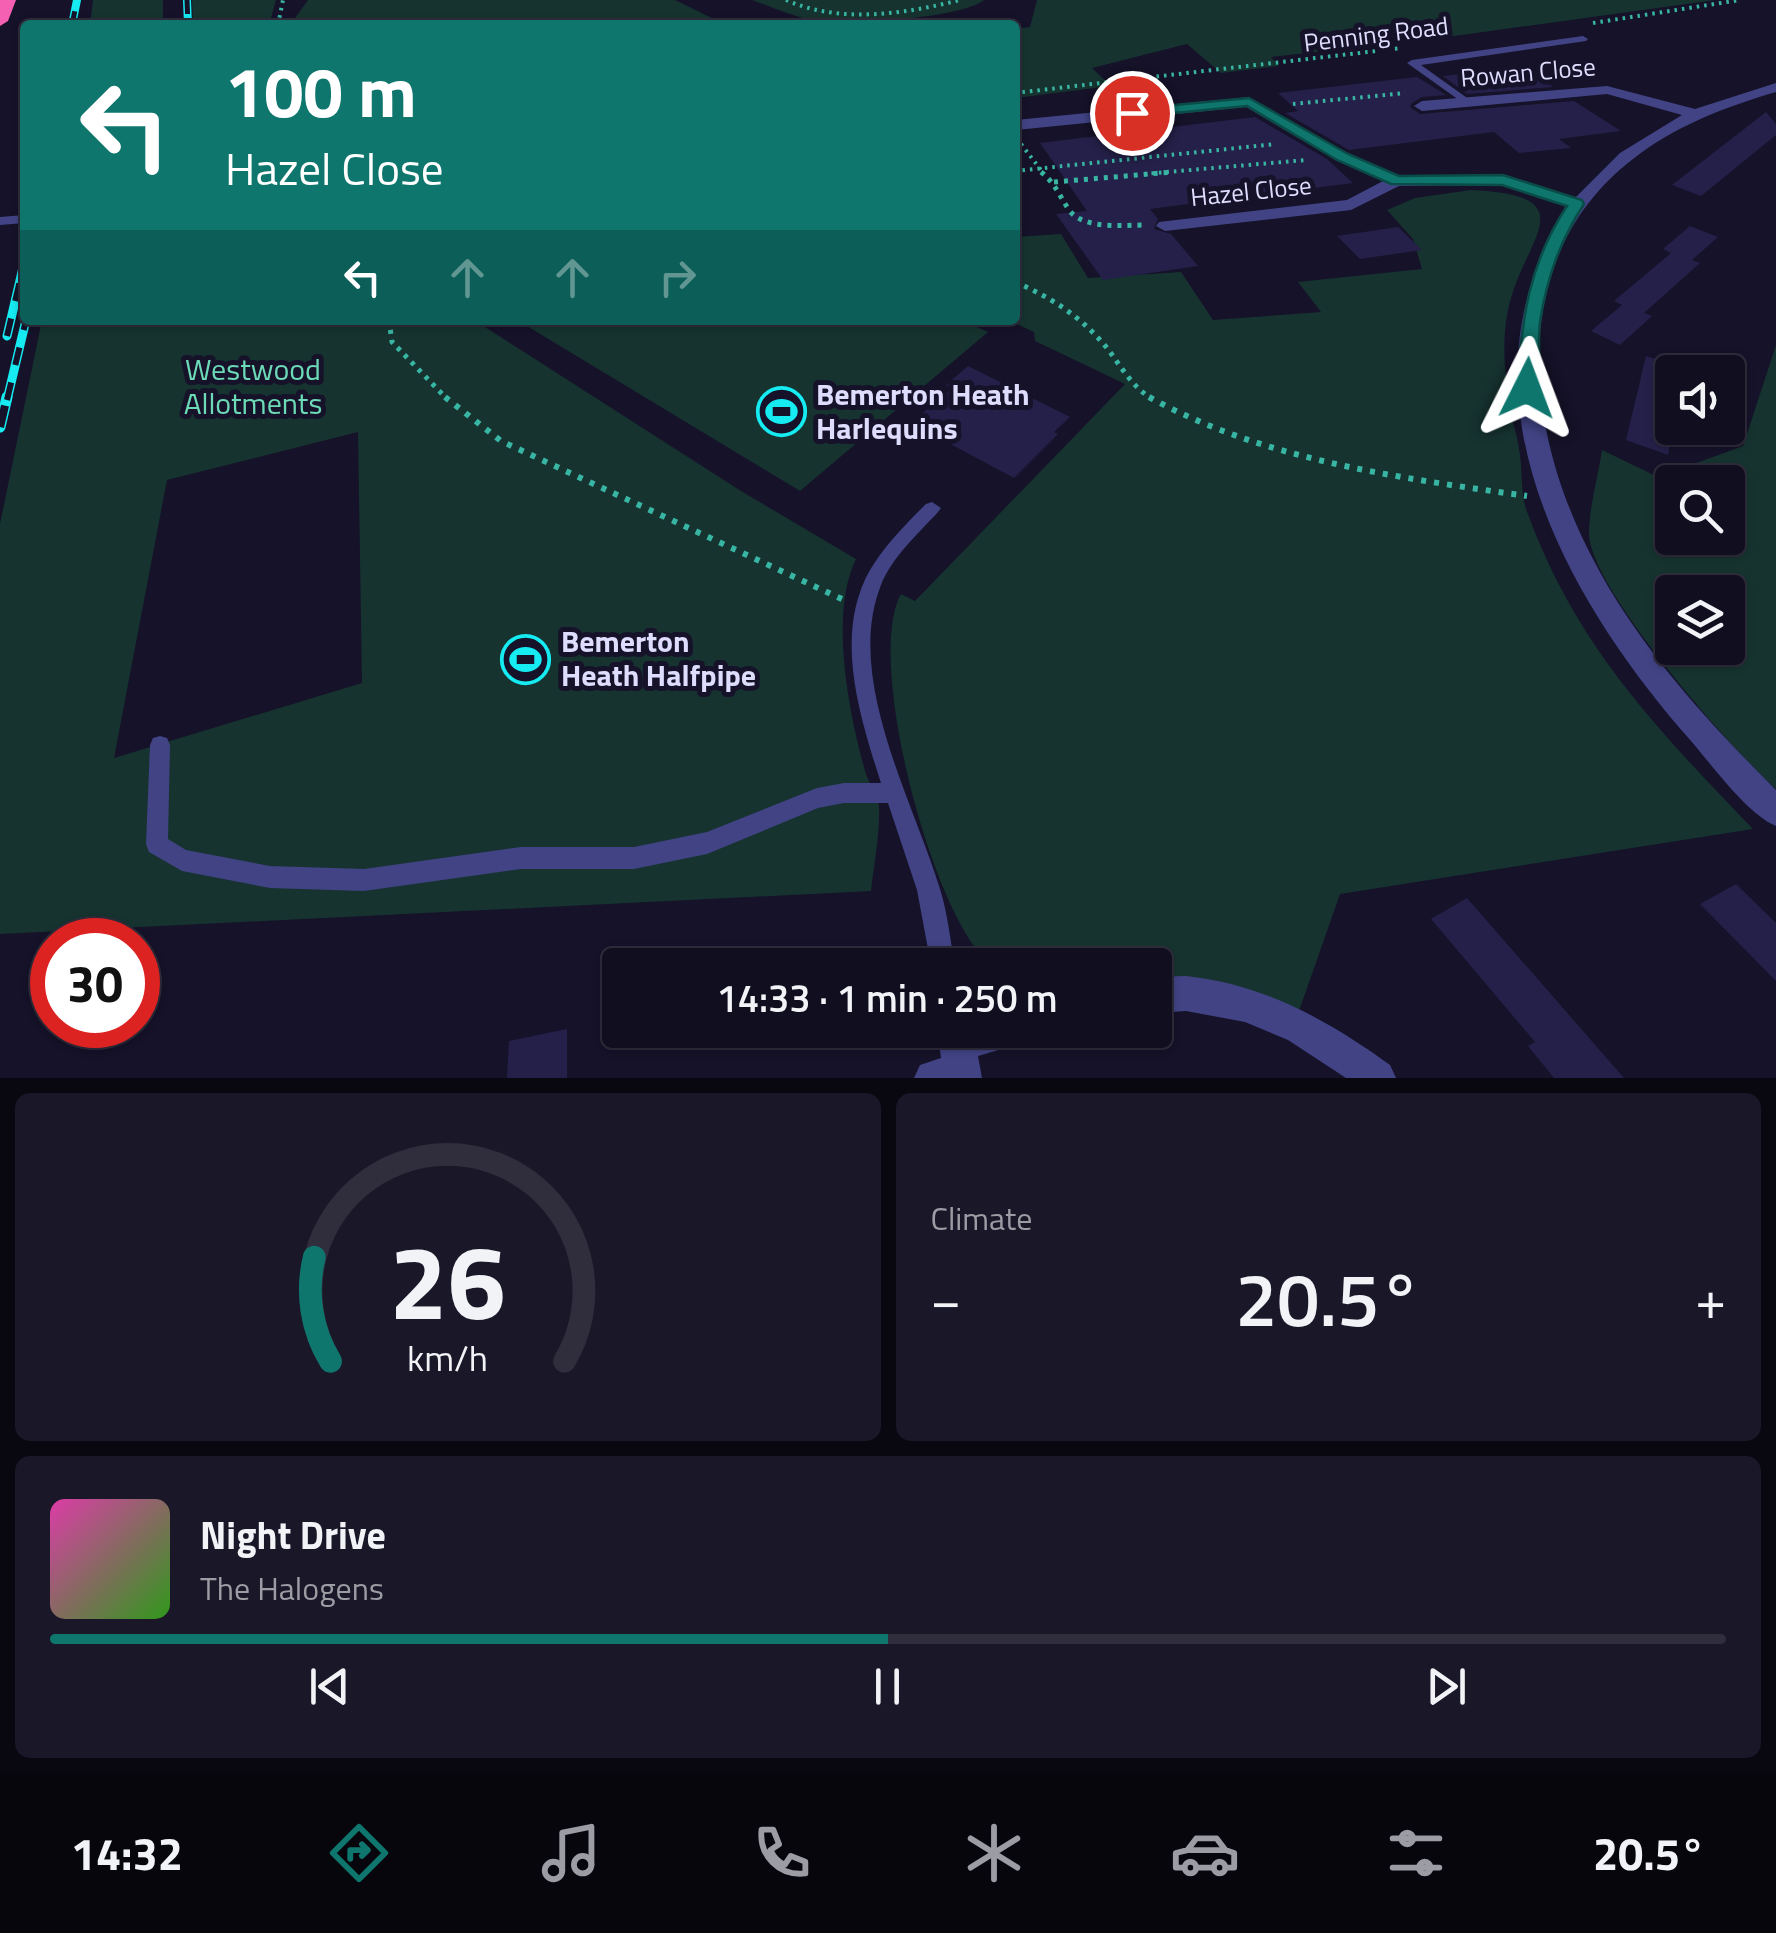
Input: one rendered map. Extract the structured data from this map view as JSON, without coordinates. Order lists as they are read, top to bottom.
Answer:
{
  "streets": {
    "street": ["Rowan Close", "Hazel Close"],
    "path": ["Penning Road"]
  },
  "parks": ["Westwood Allotments"],
  "places": {
    "sports": ["Bemerton Heath Harlequins", "Bemerton Heath Halfpipe"]
  },
  "page": {
    "turn": ["100 m", "Hazel Close"],
    "limit": "30",
    "trip": "14:33 · 1 min · 250 m",
    "tile": "Climate",
    "heat": ["−", "20.5°", "+"],
    "song": ["Night Drive", "The Halogens"],
    "tabs": ["14:32", "20.5°"],
    "gauge": ["26", "km/h"]
  }
}
